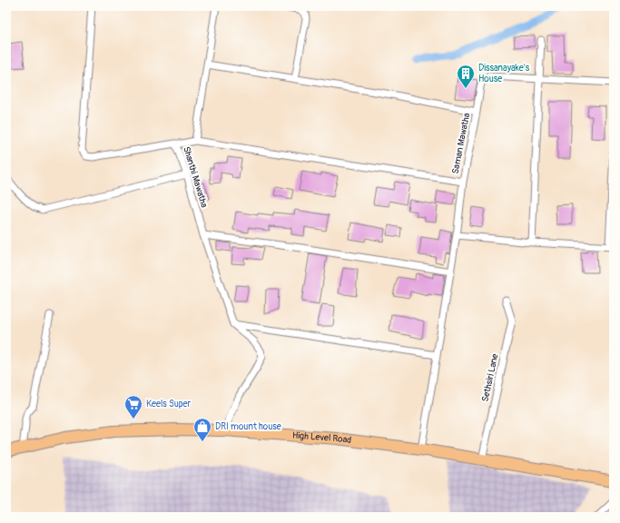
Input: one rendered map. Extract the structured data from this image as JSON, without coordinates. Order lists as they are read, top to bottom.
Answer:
{
  "streets": {
    "highway": ["High Level Road"],
    "street": ["Saman Mawatha", "Shanthi Mawatha", "Sethsiri Lane"]
  },
  "crossings": [
    ["Saman Mawatha", "High Level Road"],
    ["Sethsiri Lane", "High Level Road"]
  ],
  "places": {
    "building": ["Dissanayake's House"],
    "supermarket": ["Keels Super"],
    "shop": ["DRI mount house"]
  }
}
